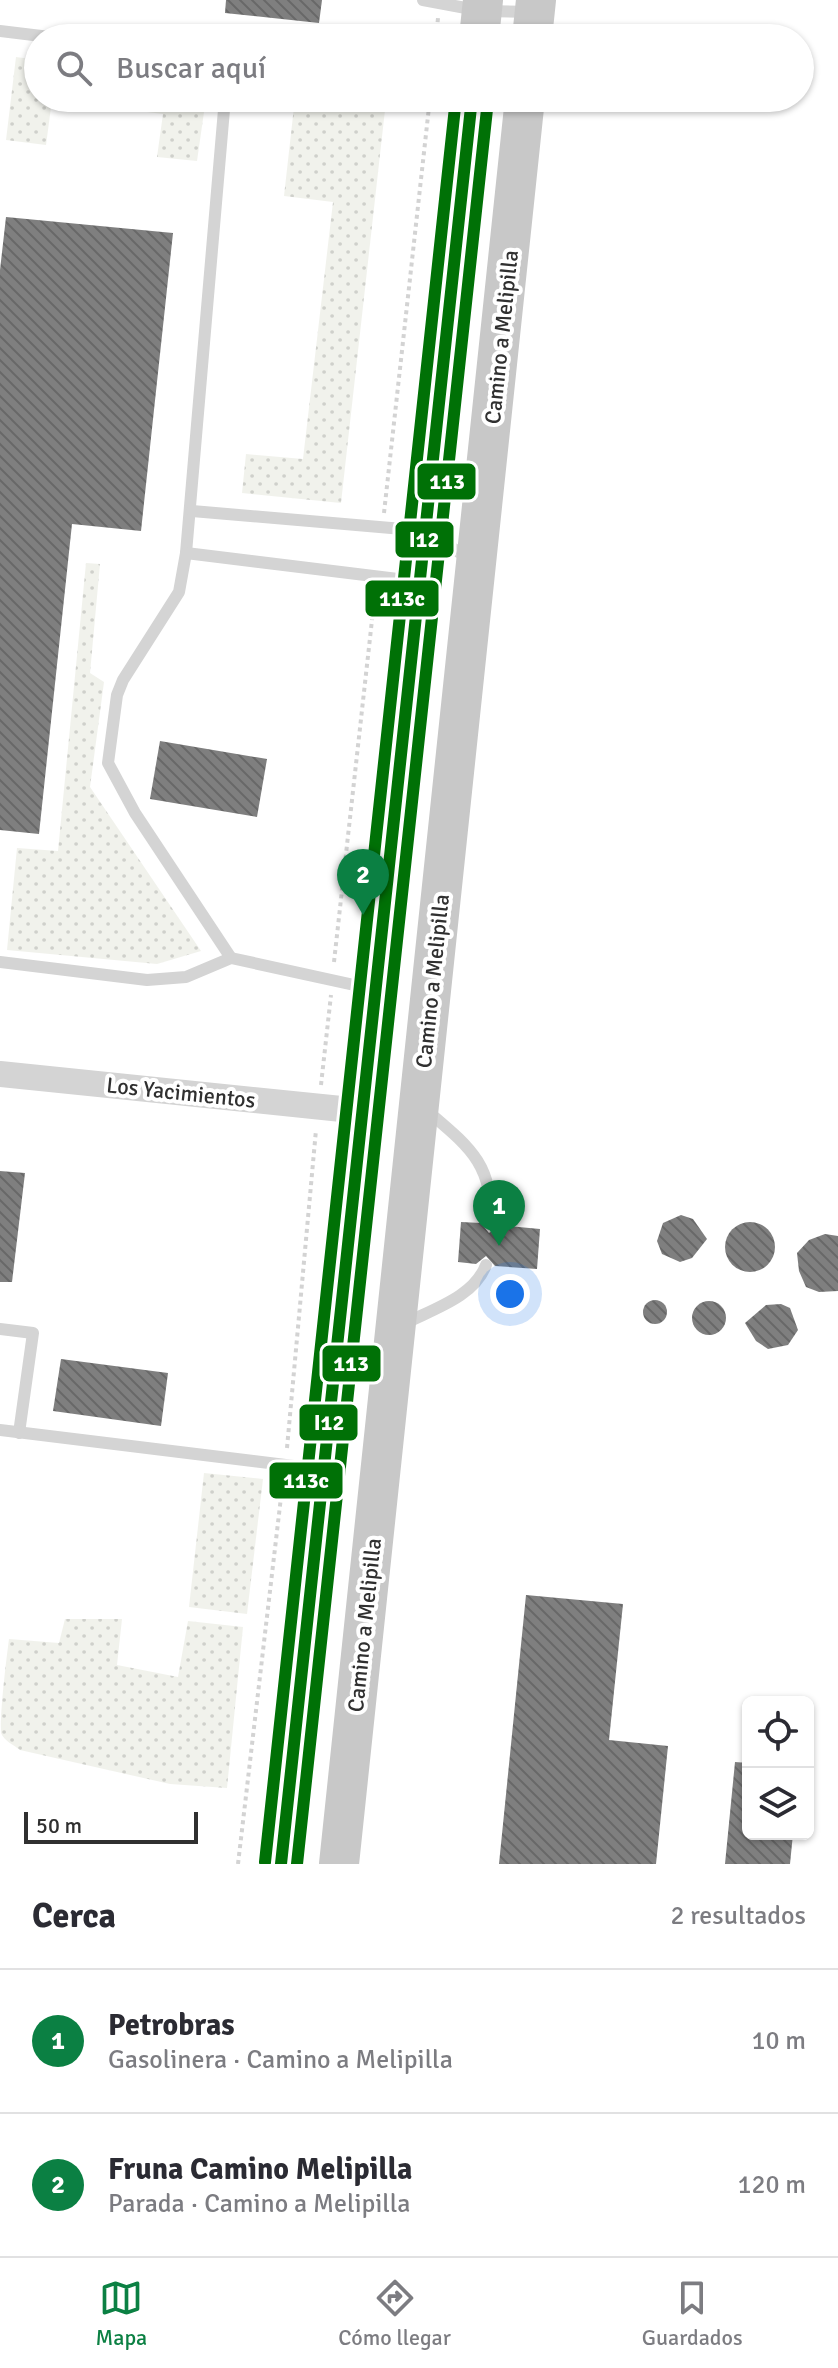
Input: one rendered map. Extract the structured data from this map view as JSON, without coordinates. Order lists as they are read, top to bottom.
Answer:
{
  "streets": {
    "main road": ["Camino a Melipilla"],
    "street": ["Los Yacimientos"]
  },
  "lines": ["transit line I12", "transit line 113", "transit line 113c"],
  "scale_bar": "50 m",
  "page": {
    "search": "Buscar aquí",
    "pins": ["2", "1"],
    "scale": "50 m",
    "heading": ["Cerca", "2 resultados"],
    "list": [
      {
        "mark": "1",
        "name": "Petrobras",
        "note": "Gasolinera · Camino a Melipilla",
        "value": "10 m"
      },
      {
        "mark": "2",
        "name": "Fruna Camino Melipilla",
        "note": "Parada · Camino a Melipilla",
        "value": "120 m"
      }
    ],
    "nav": ["Mapa", "Cómo llegar", "Guardados"]
  }
}
